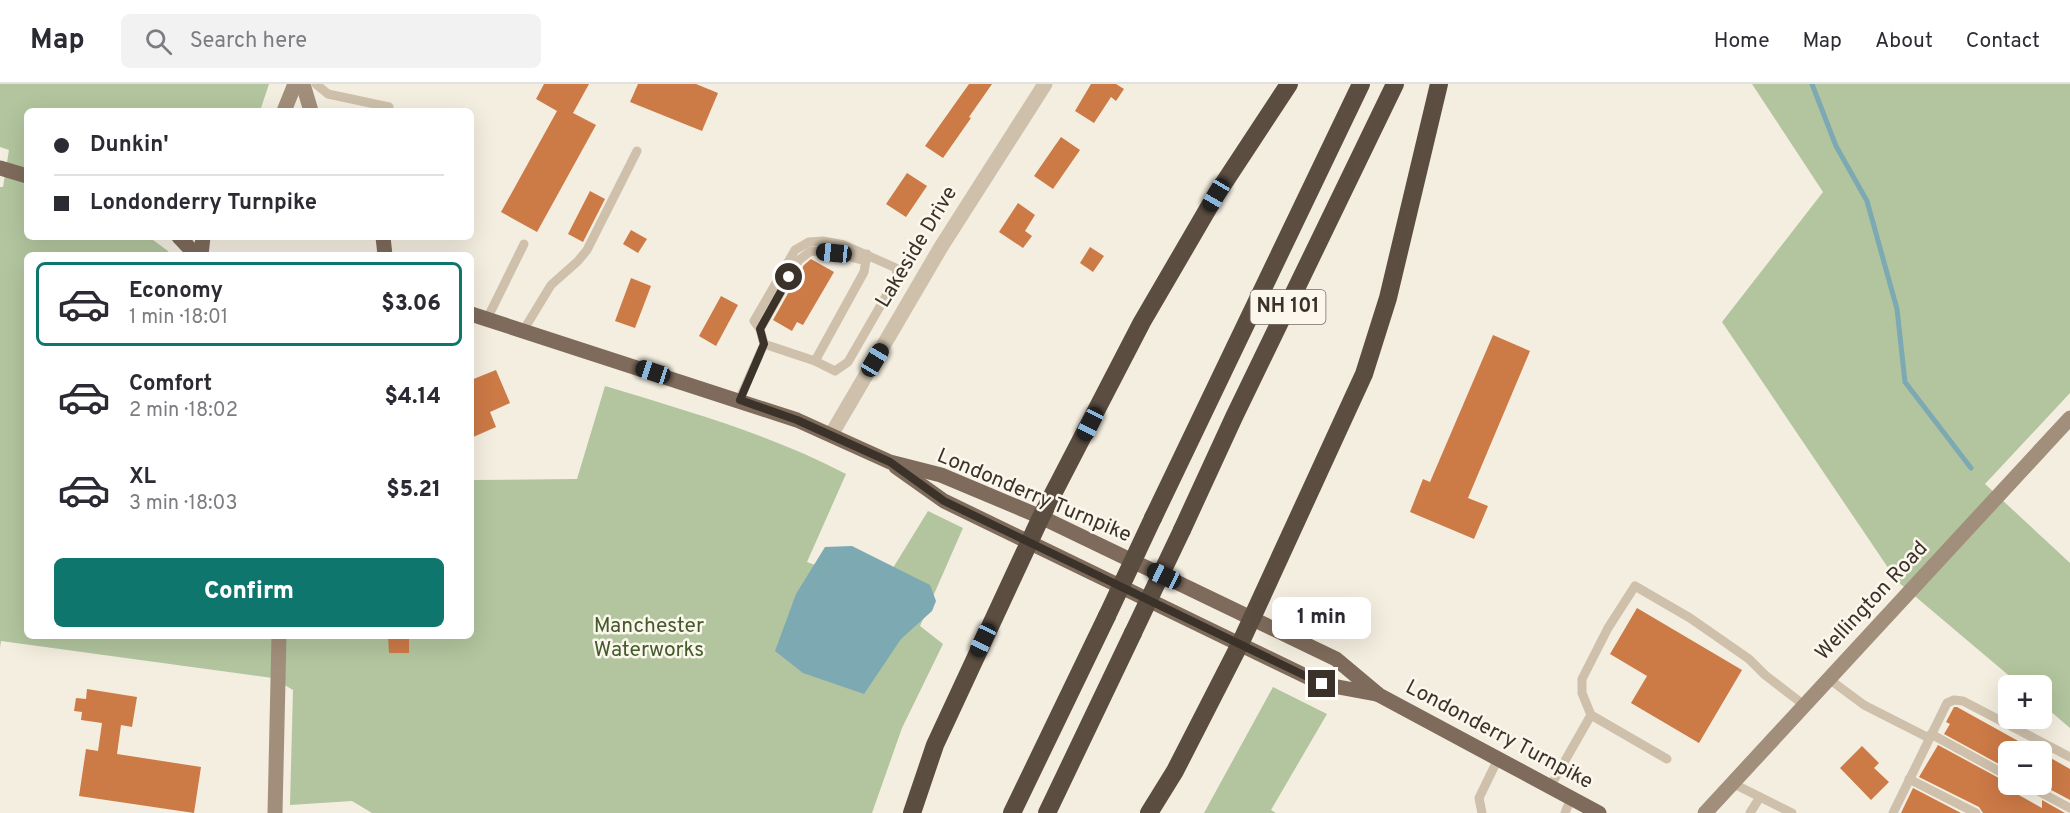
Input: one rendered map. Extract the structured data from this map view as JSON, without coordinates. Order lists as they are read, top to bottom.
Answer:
{
  "streets": {
    "highway": ["NH 101"],
    "main road": ["Londonderry Turnpike", "Wellington Road"],
    "street": ["Lakeside Drive"]
  },
  "crossings": [
    ["Lakeside Drive", "Londonderry Turnpike"]
  ],
  "parks": ["Manchester Waterworks"],
  "page": {
    "header": "Map",
    "search": "Search here",
    "nav": [
      "Home",
      "Map",
      "About",
      "Contact"
    ],
    "banner": ["Dunkin'", "Londonderry Turnpike"],
    "list": [
      {
        "name": "Economy",
        "note": "1 min · 18:01",
        "value": "$3.06"
      },
      {
        "name": "Comfort",
        "note": "2 min · 18:02",
        "value": "$4.14"
      },
      {
        "name": "XL",
        "note": "3 min · 18:03",
        "value": "$5.21"
      }
    ],
    "buttons": "Confirm",
    "bubble": "1 min",
    "map_buttons": ["+", "−"]
  }
}
